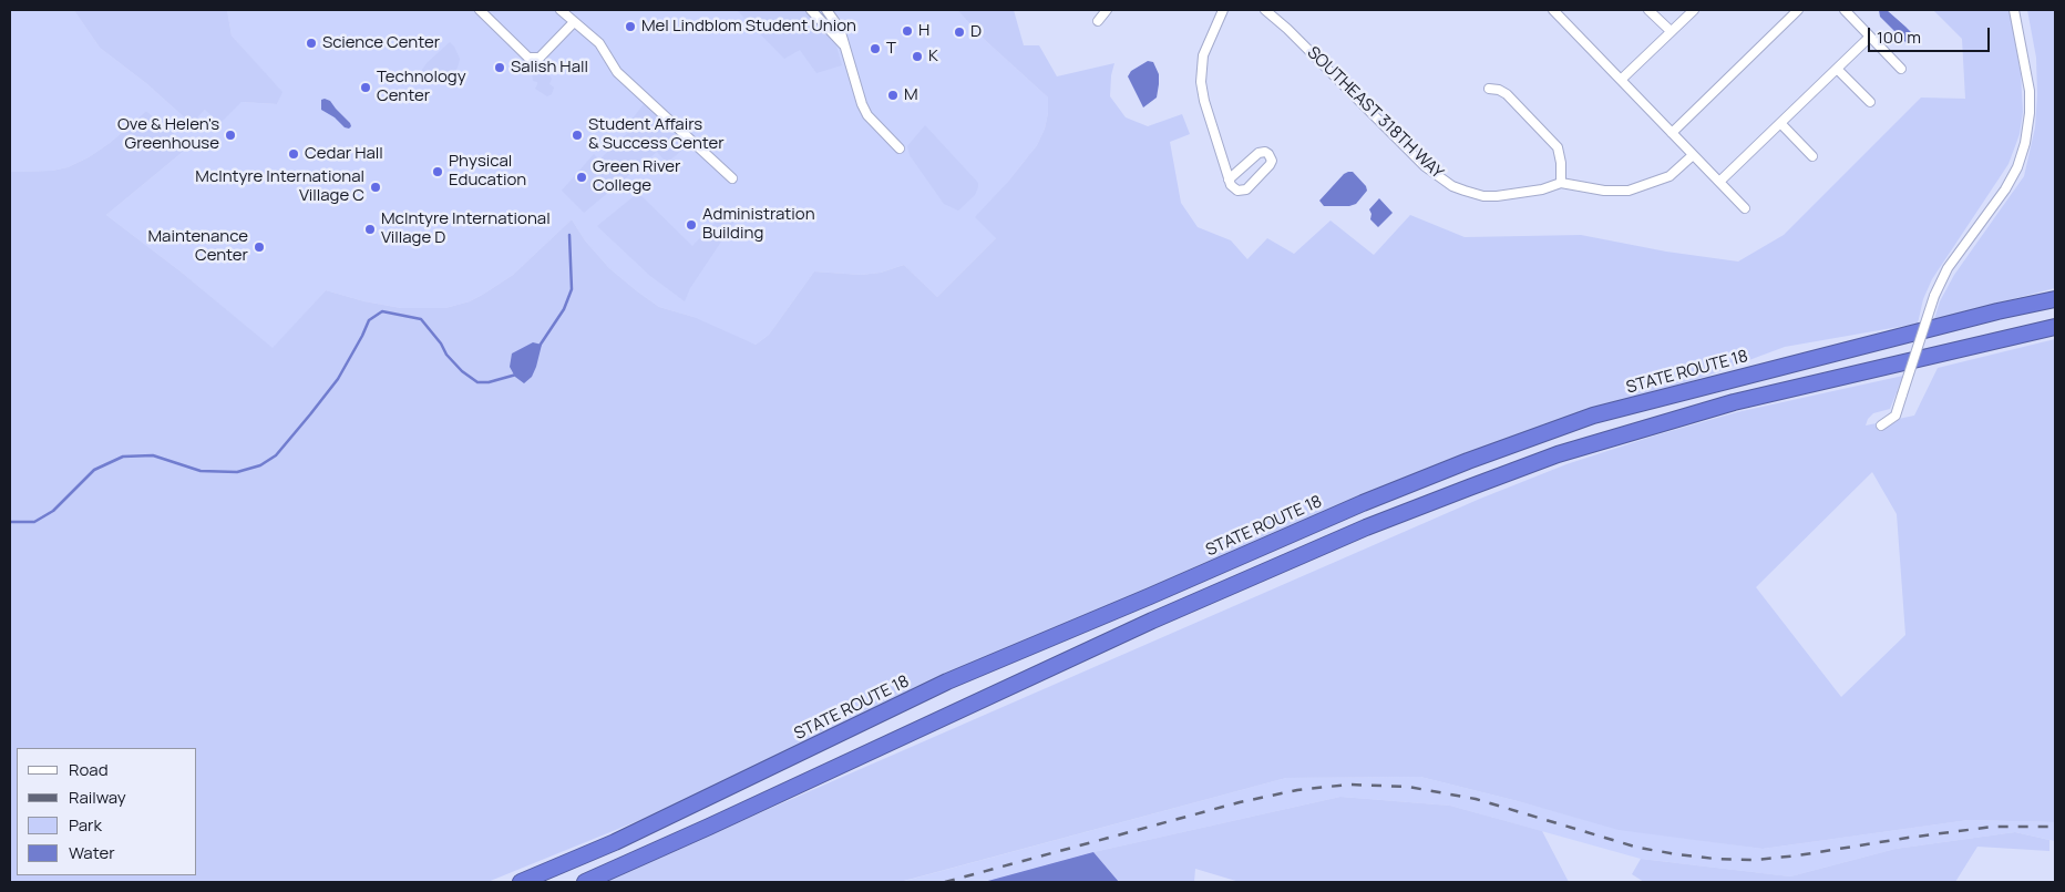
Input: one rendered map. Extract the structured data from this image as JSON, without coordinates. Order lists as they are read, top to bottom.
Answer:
{
  "streets": {
    "highway": ["STATE ROUTE 18"],
    "street": ["SOUTHEAST 318TH WAY"]
  },
  "places": [
    "Mel Lindblom Student Union",
    "H",
    "D",
    "Science Center",
    "T",
    "K",
    "Salish Hall",
    "Technology Center",
    "M",
    "Ove & Helen's Greenhouse",
    "Student Affairs & Success Center",
    "Cedar Hall",
    "Physical Education",
    "Green River College",
    "McIntyre International Village C",
    "Administration Building",
    "McIntyre International Village D",
    "Maintenance Center"
  ],
  "legend": [
    "Road",
    "Railway",
    "Park",
    "Water"
  ],
  "scale_bar": "100 m"
}
